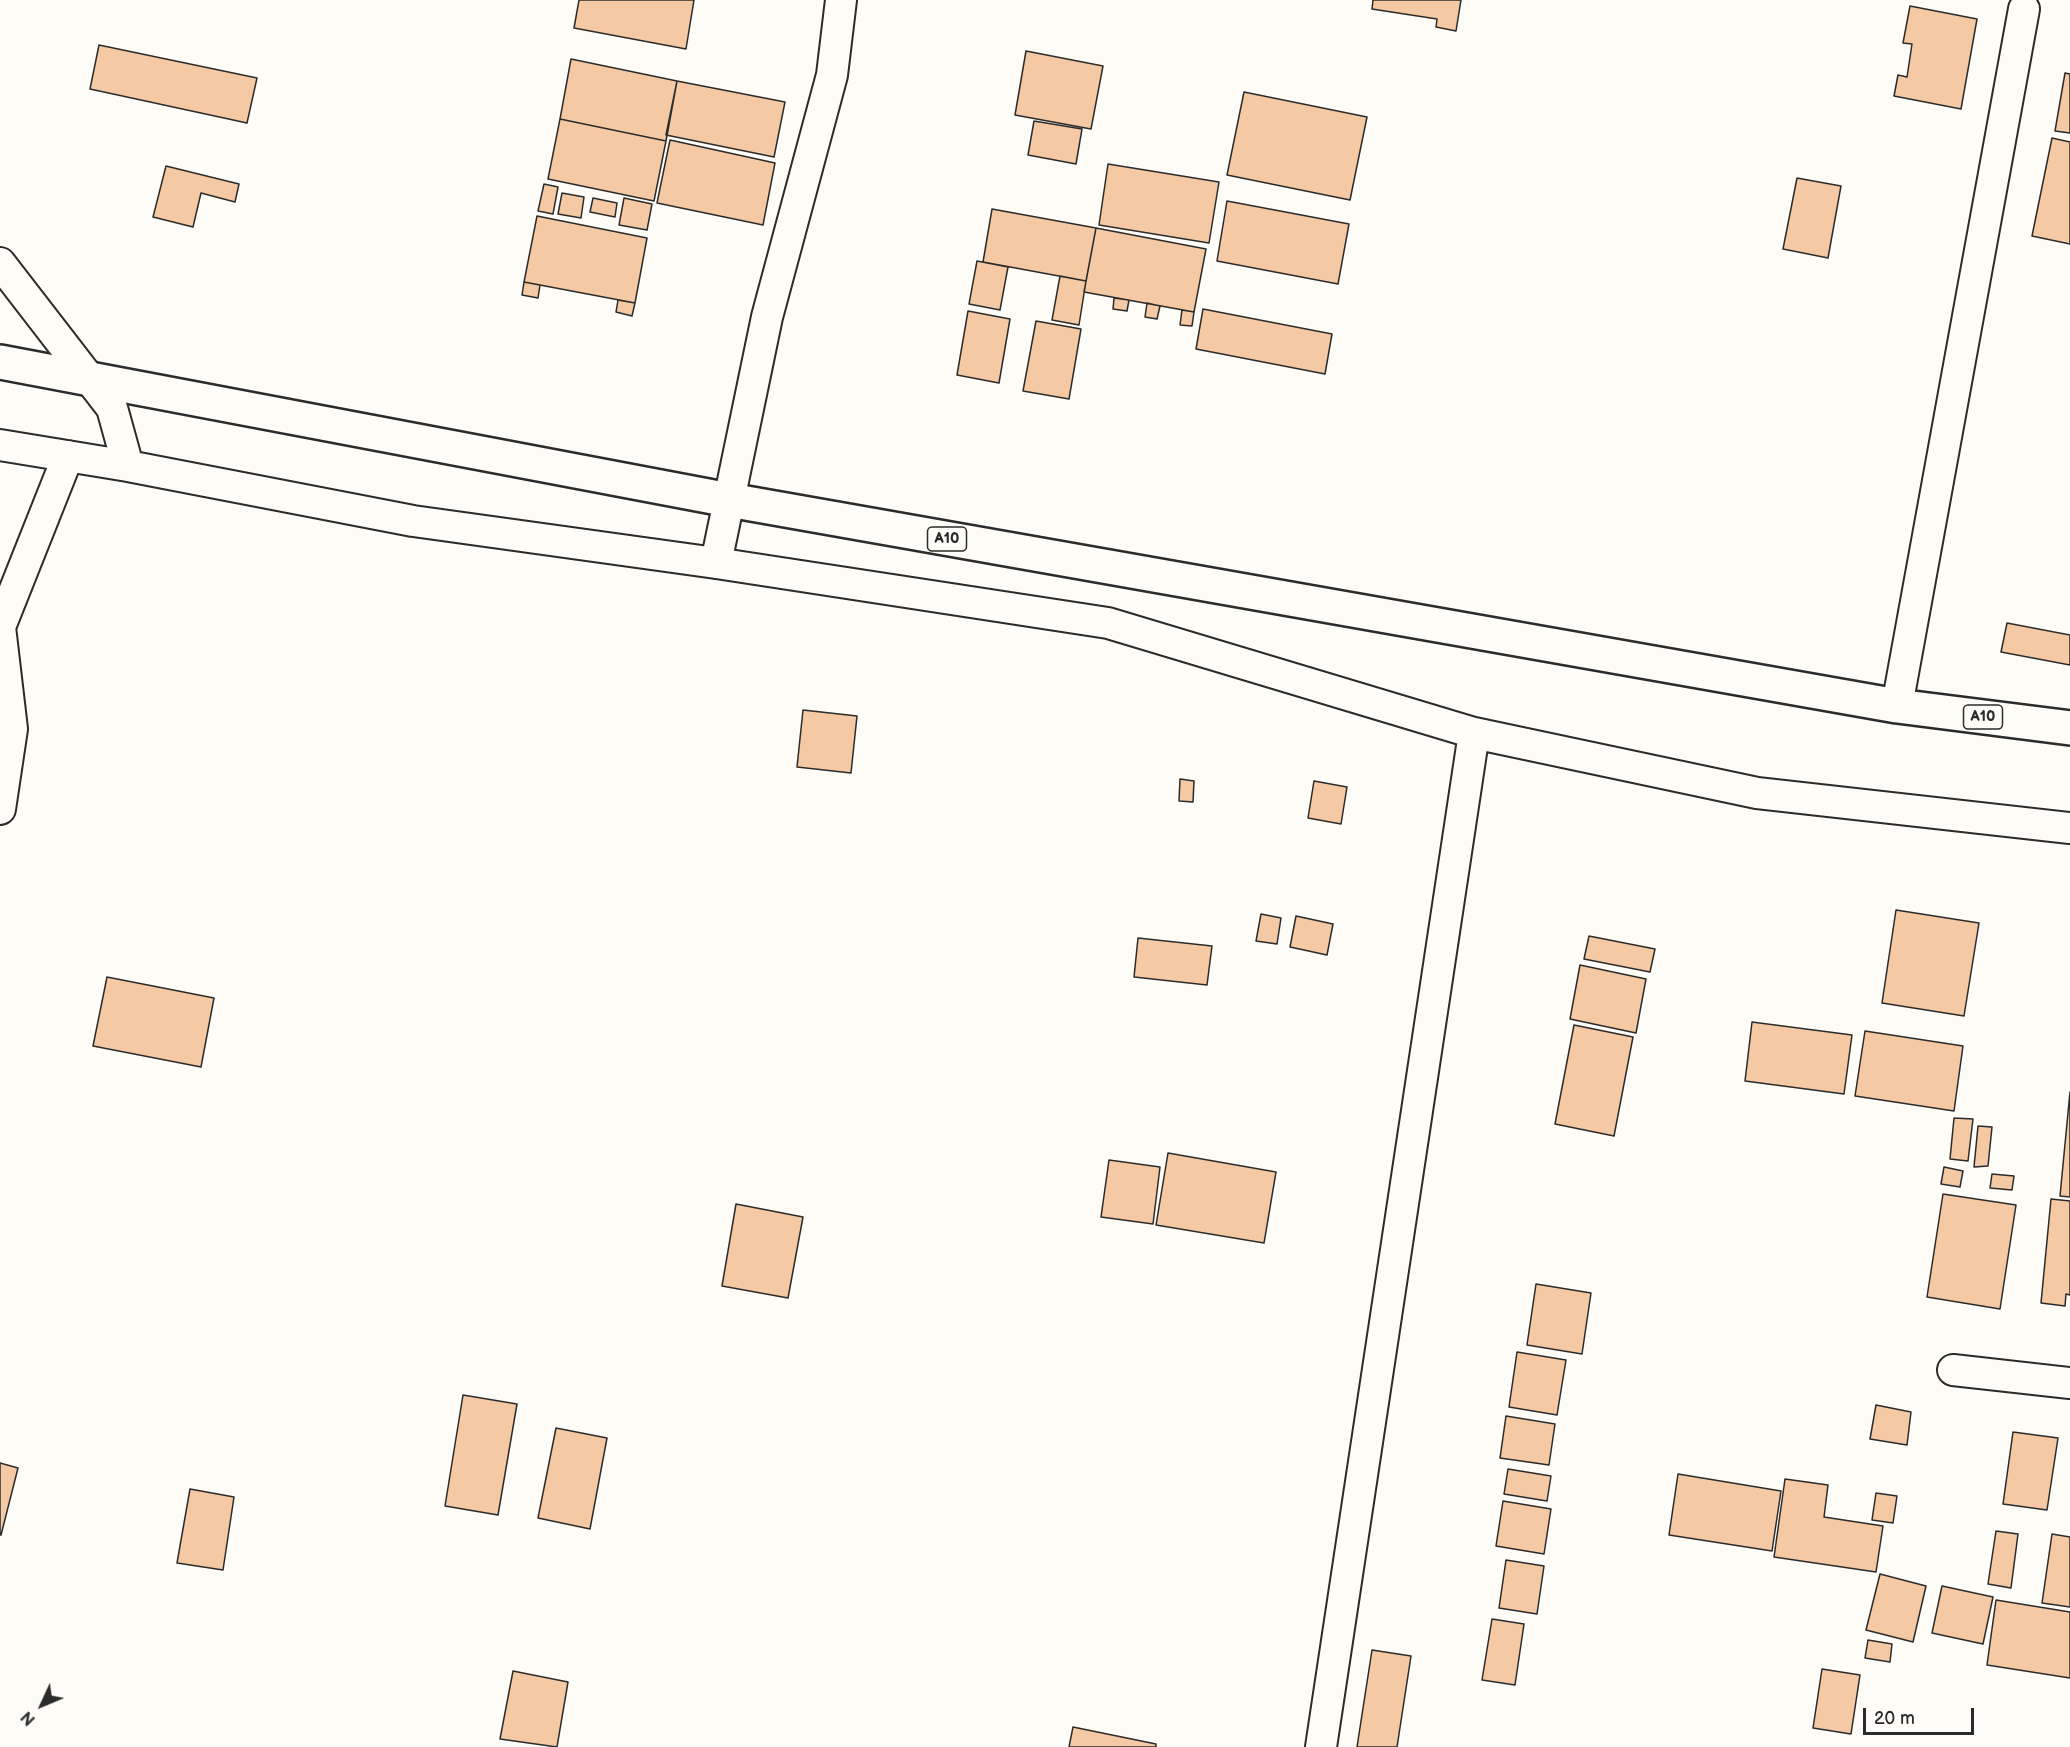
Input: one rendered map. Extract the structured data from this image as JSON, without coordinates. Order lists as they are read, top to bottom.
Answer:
{
  "streets": {
    "main road": ["A10"]
  },
  "scale_bar": "20 m",
  "north": "bottom left"
}
